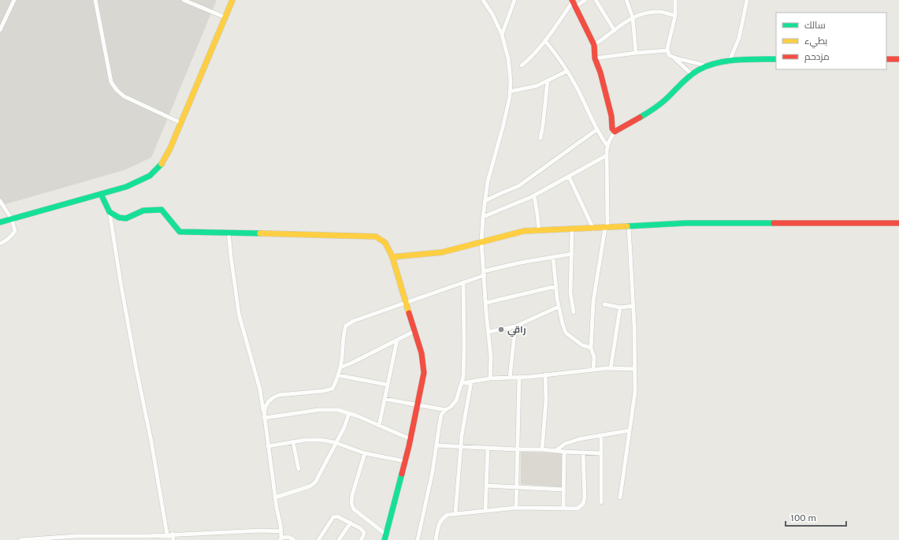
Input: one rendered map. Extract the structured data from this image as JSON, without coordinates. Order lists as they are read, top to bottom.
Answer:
{
  "places": ["راقي"],
  "legend": ["سالك", "بطيء", "مزدحم"],
  "scale_bar": "100 m"
}
